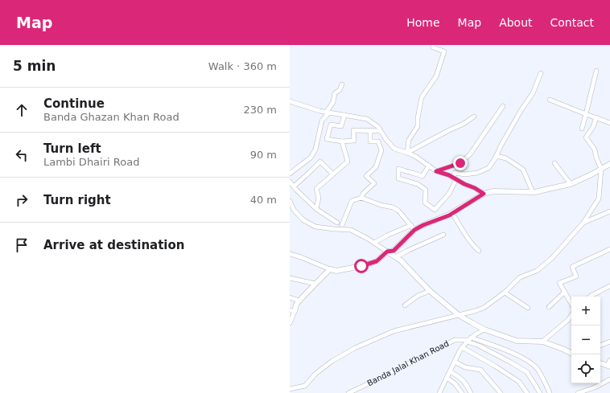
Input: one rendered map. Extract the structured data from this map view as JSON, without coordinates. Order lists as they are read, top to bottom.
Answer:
{
  "streets": {
    "street": ["Banda Jalal Khan Road"]
  },
  "page": {
    "header": "Map",
    "nav": [
      "Home",
      "Map",
      "About",
      "Contact"
    ],
    "heading": ["5 min", "Walk · 360 m"],
    "list": [
      ["Continue", "Banda Ghazan Khan Road", "230 m"],
      ["Turn left", "Lambi Dhairi Road", "90 m"],
      ["Turn right", "40 m"],
      "Arrive at destination"
    ],
    "map_buttons": ["+", "−"]
  }
}
